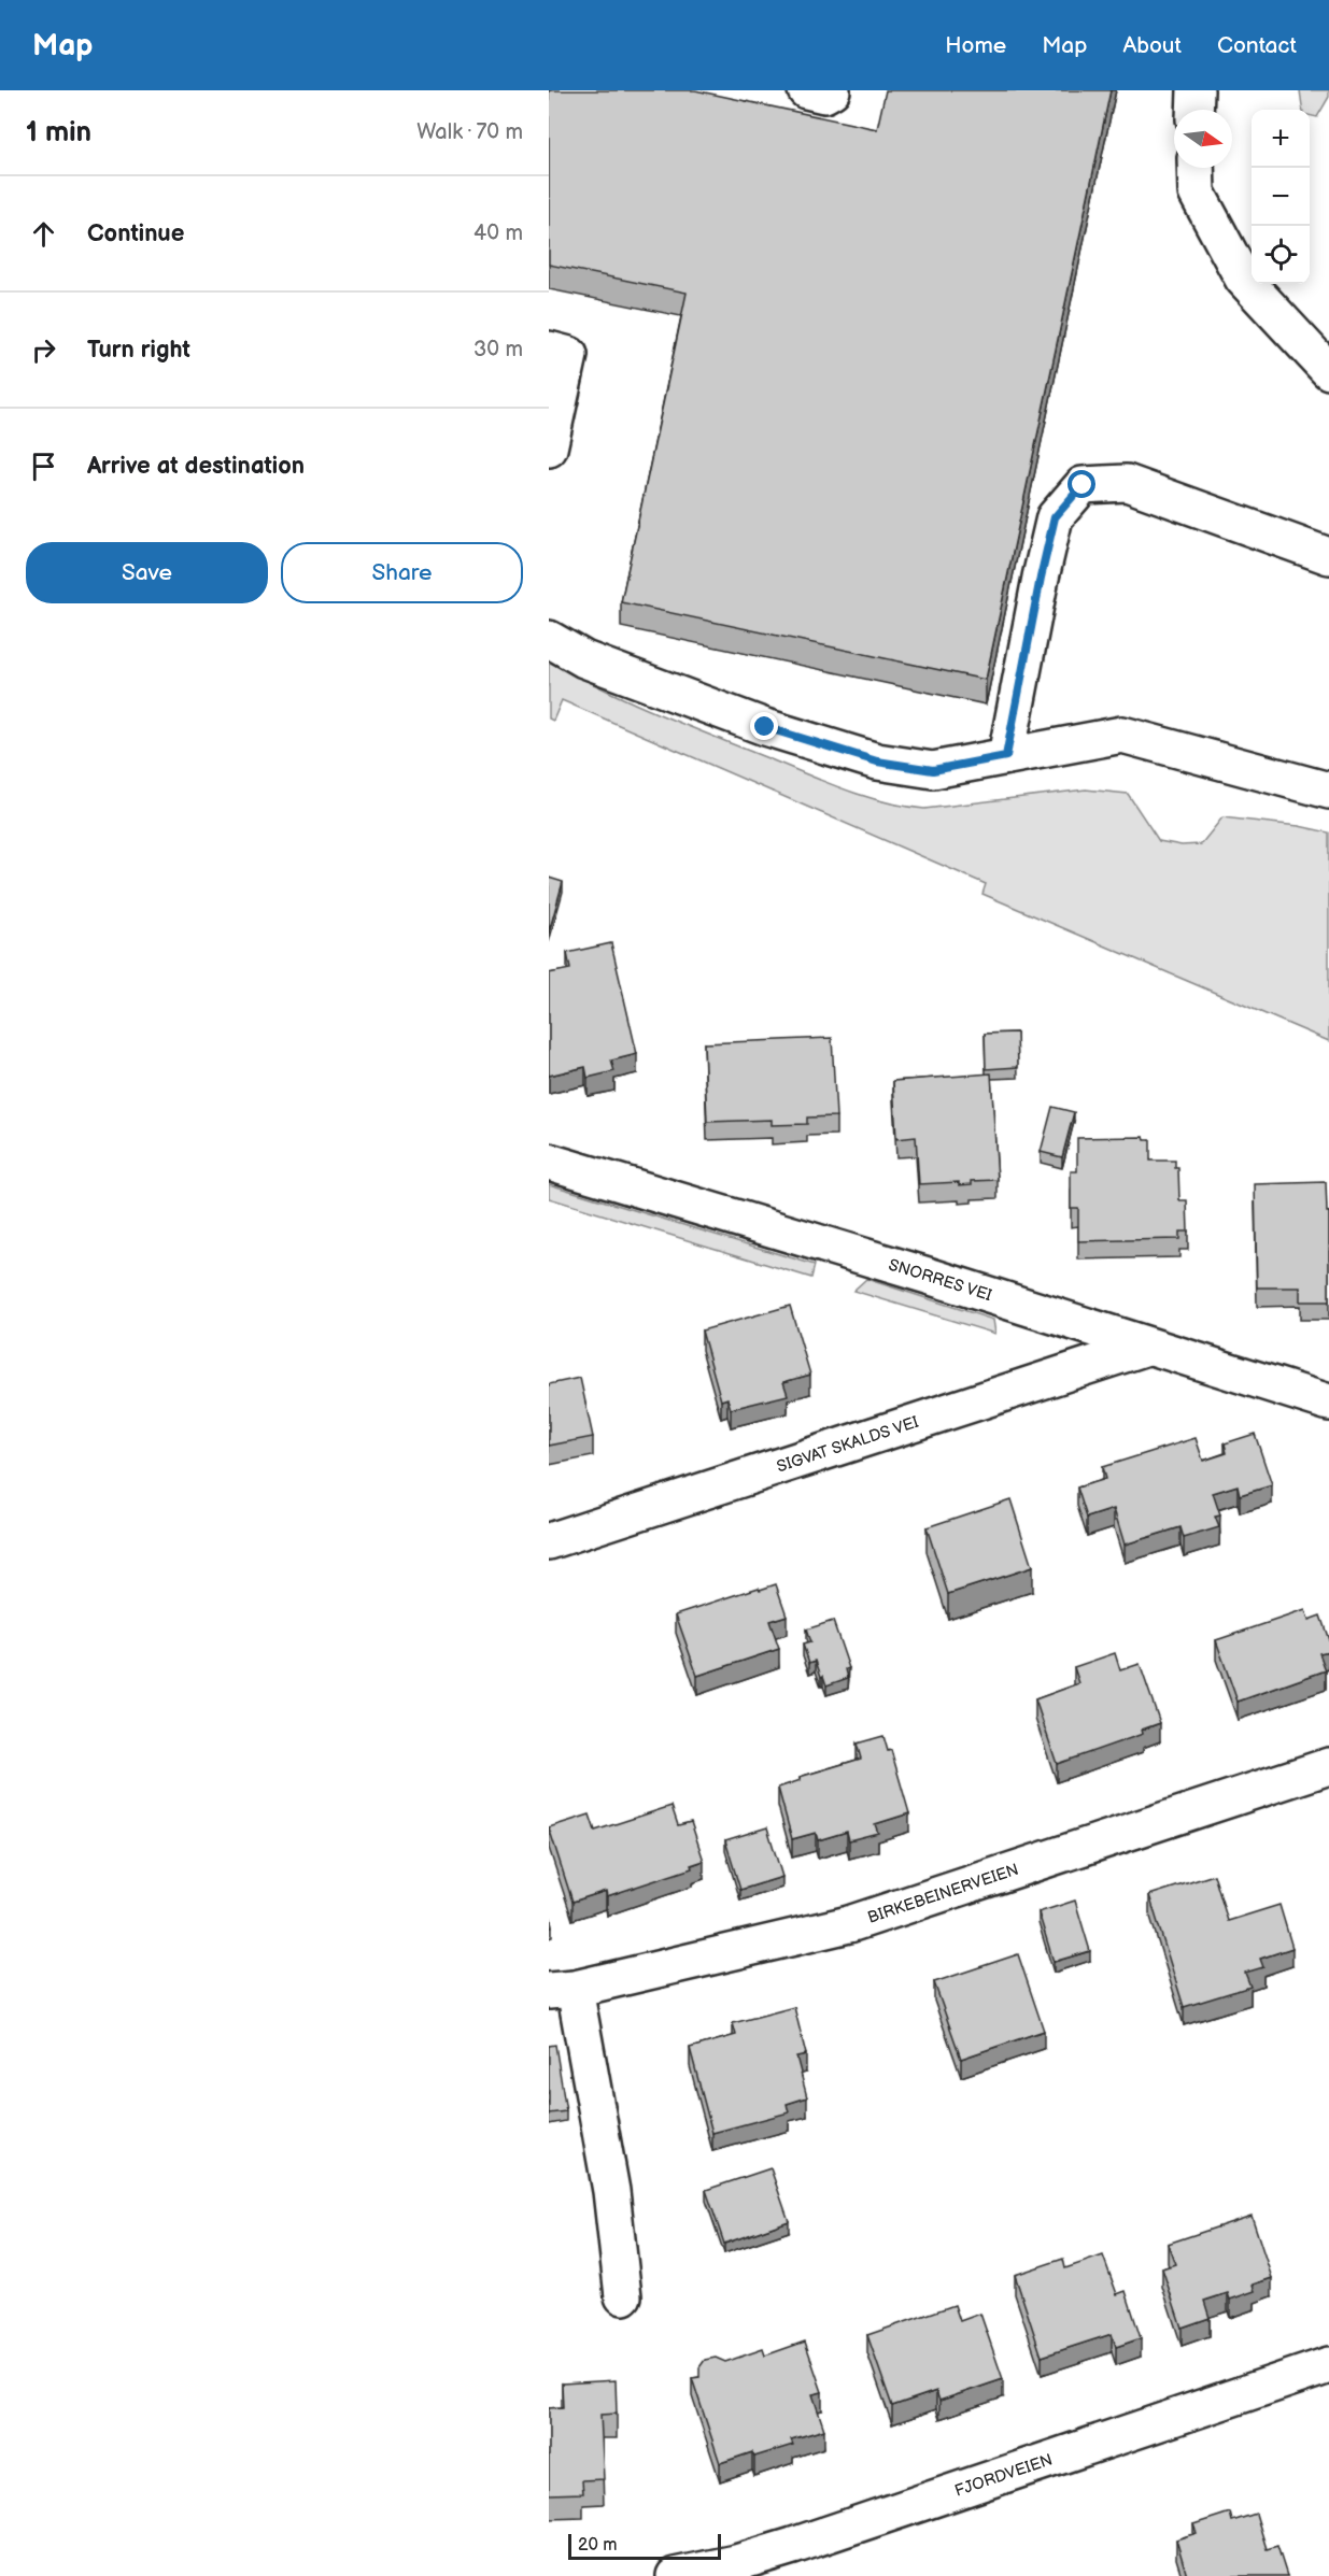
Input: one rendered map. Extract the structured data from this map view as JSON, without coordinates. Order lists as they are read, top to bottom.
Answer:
{
  "streets": {
    "street": [
      "SNORRES VEI",
      "SIGVAT SKALDS VEI",
      "BIRKEBEINERVEIEN",
      "FJORDVEIEN"
    ]
  },
  "crossings": [
    ["SNORRES VEI", "SIGVAT SKALDS VEI"]
  ],
  "scale_bar": "20 m",
  "north": "right",
  "page": {
    "header": "Map",
    "nav": [
      "Home",
      "Map",
      "About",
      "Contact"
    ],
    "heading": ["1 min", "Walk · 70 m"],
    "map_buttons": ["+", "−"],
    "list": [
      ["Continue", "40 m"],
      ["Turn right", "30 m"],
      "Arrive at destination"
    ],
    "buttons": ["Save", "Share"],
    "scale": "20 m"
  }
}
